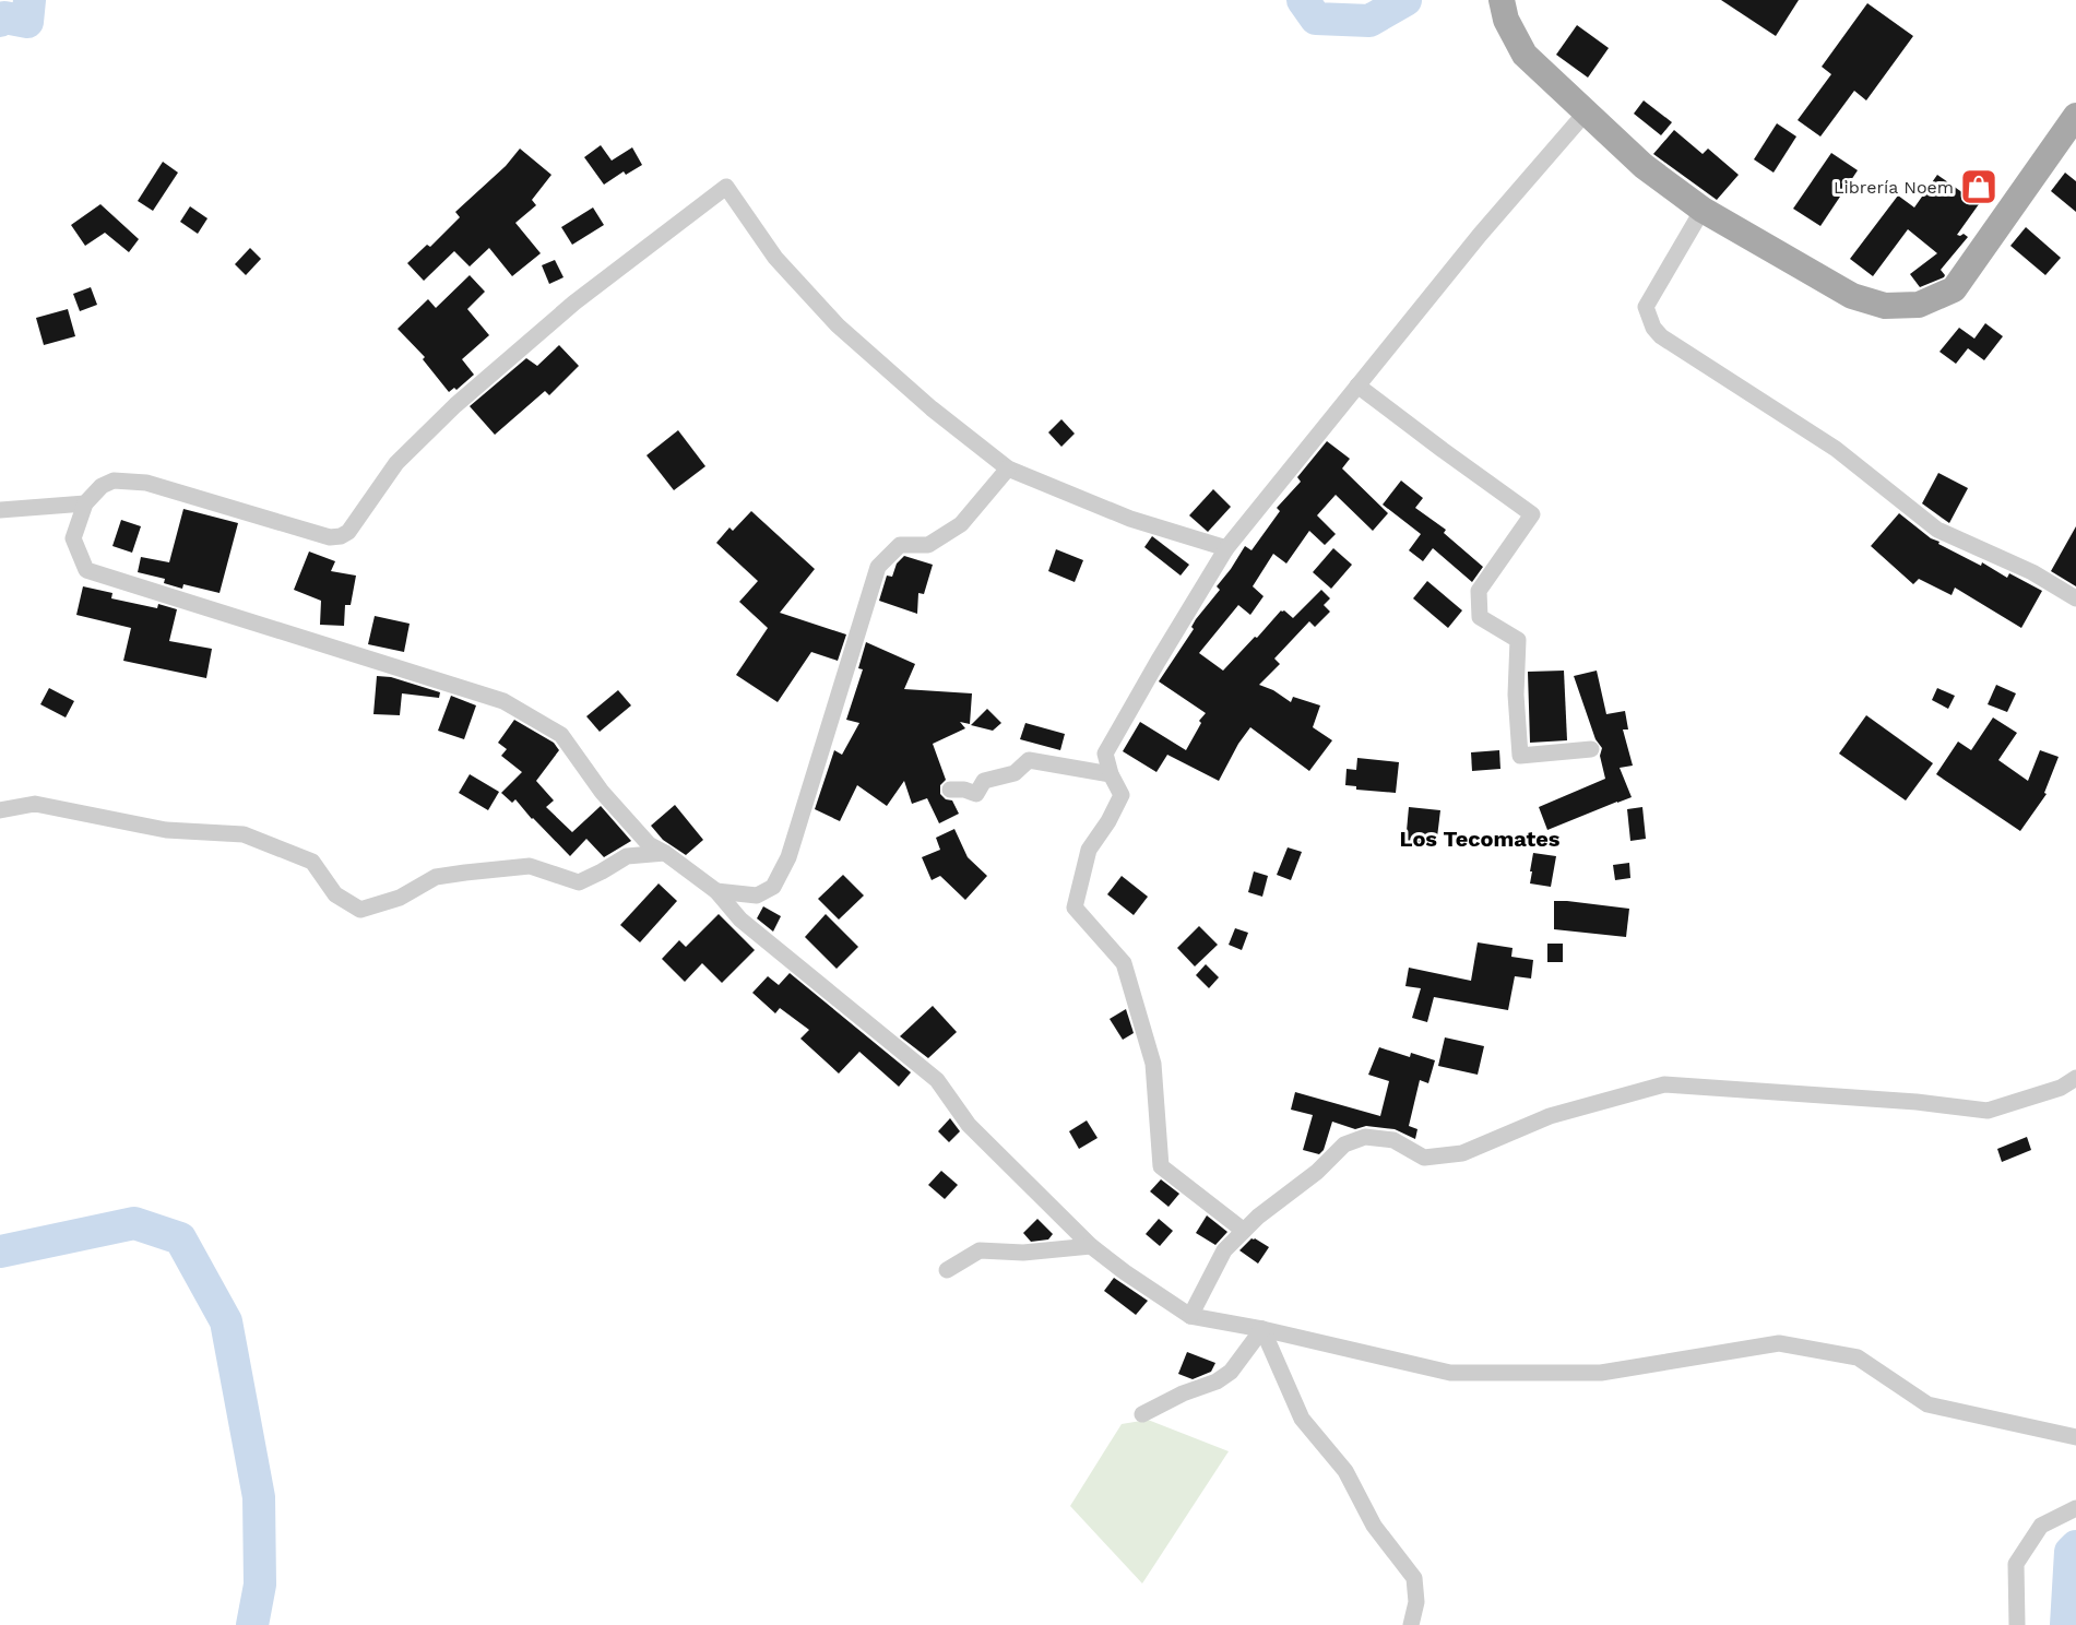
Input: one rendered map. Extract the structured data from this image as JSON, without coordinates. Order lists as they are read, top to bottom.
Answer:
{
  "districts": ["Los Tecomates"],
  "places": {
    "shop": ["Librería Noem"]
  }
}
